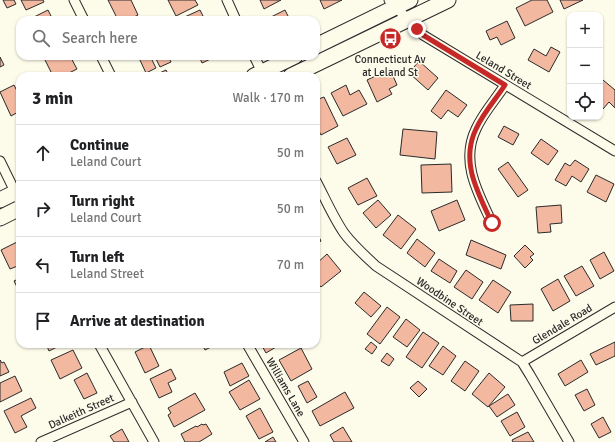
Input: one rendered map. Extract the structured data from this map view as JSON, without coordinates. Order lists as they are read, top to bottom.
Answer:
{
  "streets": {
    "street": [
      "Leland Street",
      "Woodbine Street",
      "Glendale Road",
      "Williams Lane",
      "Dalkeith Street"
    ]
  },
  "crossings": [
    ["Woodbine Street", "Glendale Road"]
  ],
  "places": {
    "bus stop": ["Connecticut Av at Leland St"]
  },
  "page": {
    "map_buttons": ["+", "−"],
    "search": "Search here",
    "heading": ["3 min", "Walk · 170 m"],
    "list": [
      ["Continue", "Leland Court", "50 m"],
      ["Turn right", "Leland Court", "50 m"],
      ["Turn left", "Leland Street", "70 m"],
      "Arrive at destination"
    ]
  }
}
